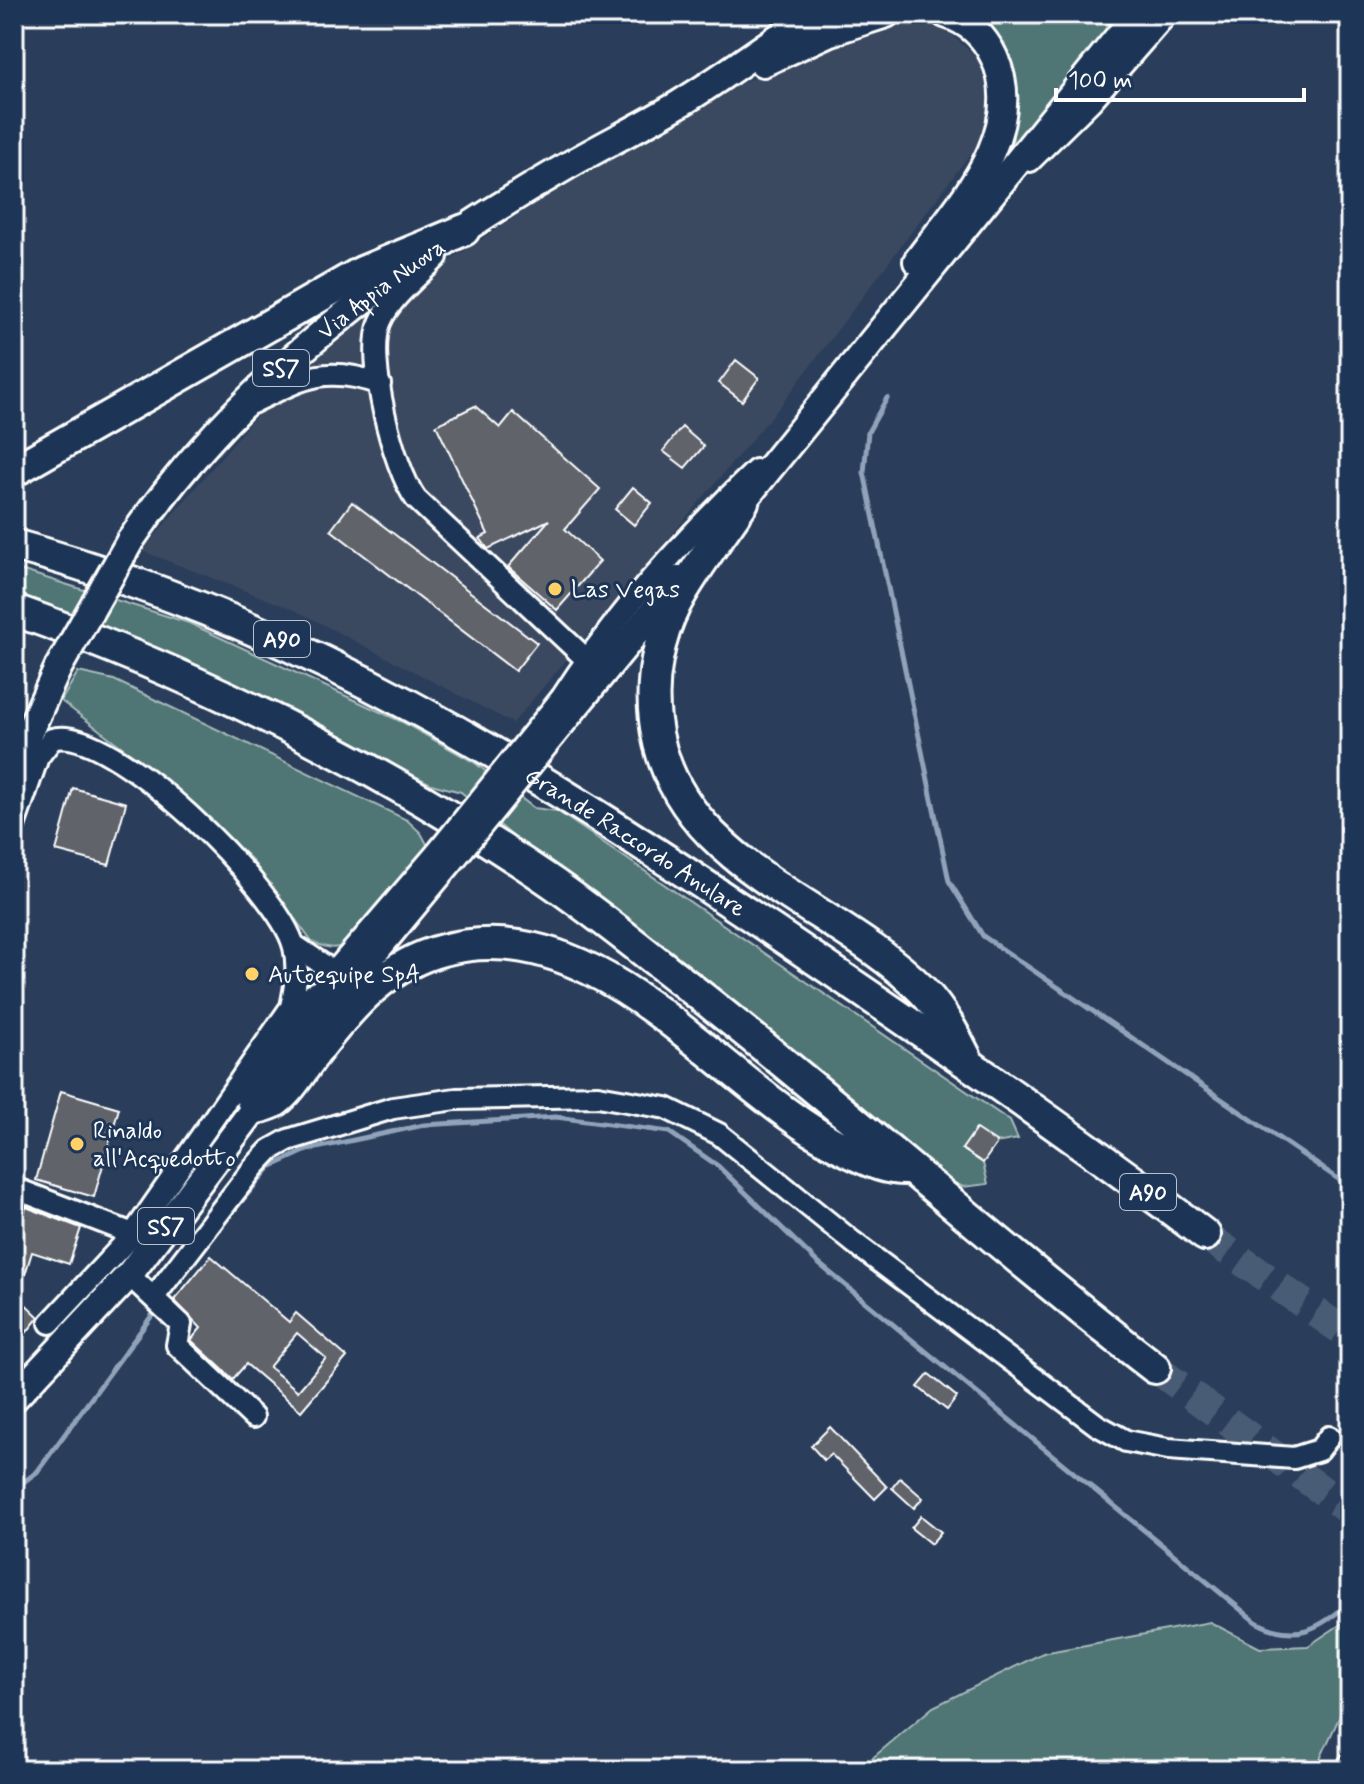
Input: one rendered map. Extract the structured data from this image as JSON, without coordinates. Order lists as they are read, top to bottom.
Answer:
{
  "streets": {
    "highway": ["A90", "Grande Raccordo Anulare"],
    "main road": ["Via Appia Nuova", "SS7"]
  },
  "places": ["Las Vegas", "Autoequipe SpA", "Rinaldo all'Acquedotto"],
  "scale_bar": "100 m"
}
